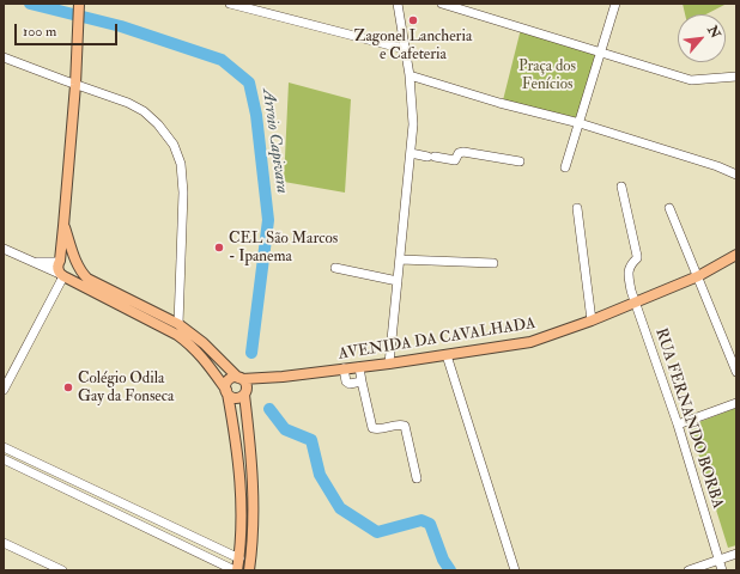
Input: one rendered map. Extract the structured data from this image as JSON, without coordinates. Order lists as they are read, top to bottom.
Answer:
{
  "streets": {
    "main road": ["AVENIDA DA CAVALHADA"],
    "street": ["RUA FERNANDO BORBA"]
  },
  "crossings": [
    ["AVENIDA DA CAVALHADA", "RUA FERNANDO BORBA"]
  ],
  "water": ["Arroio Capivara"],
  "parks": ["Praça dos Fenícios"],
  "places": ["Zagonel Lancheria e Cafeteria", "CEL São Marcos - Ipanema", "Colégio Odila Gay da Fonseca"],
  "scale_bar": "100 m",
  "north": "top right"
}
